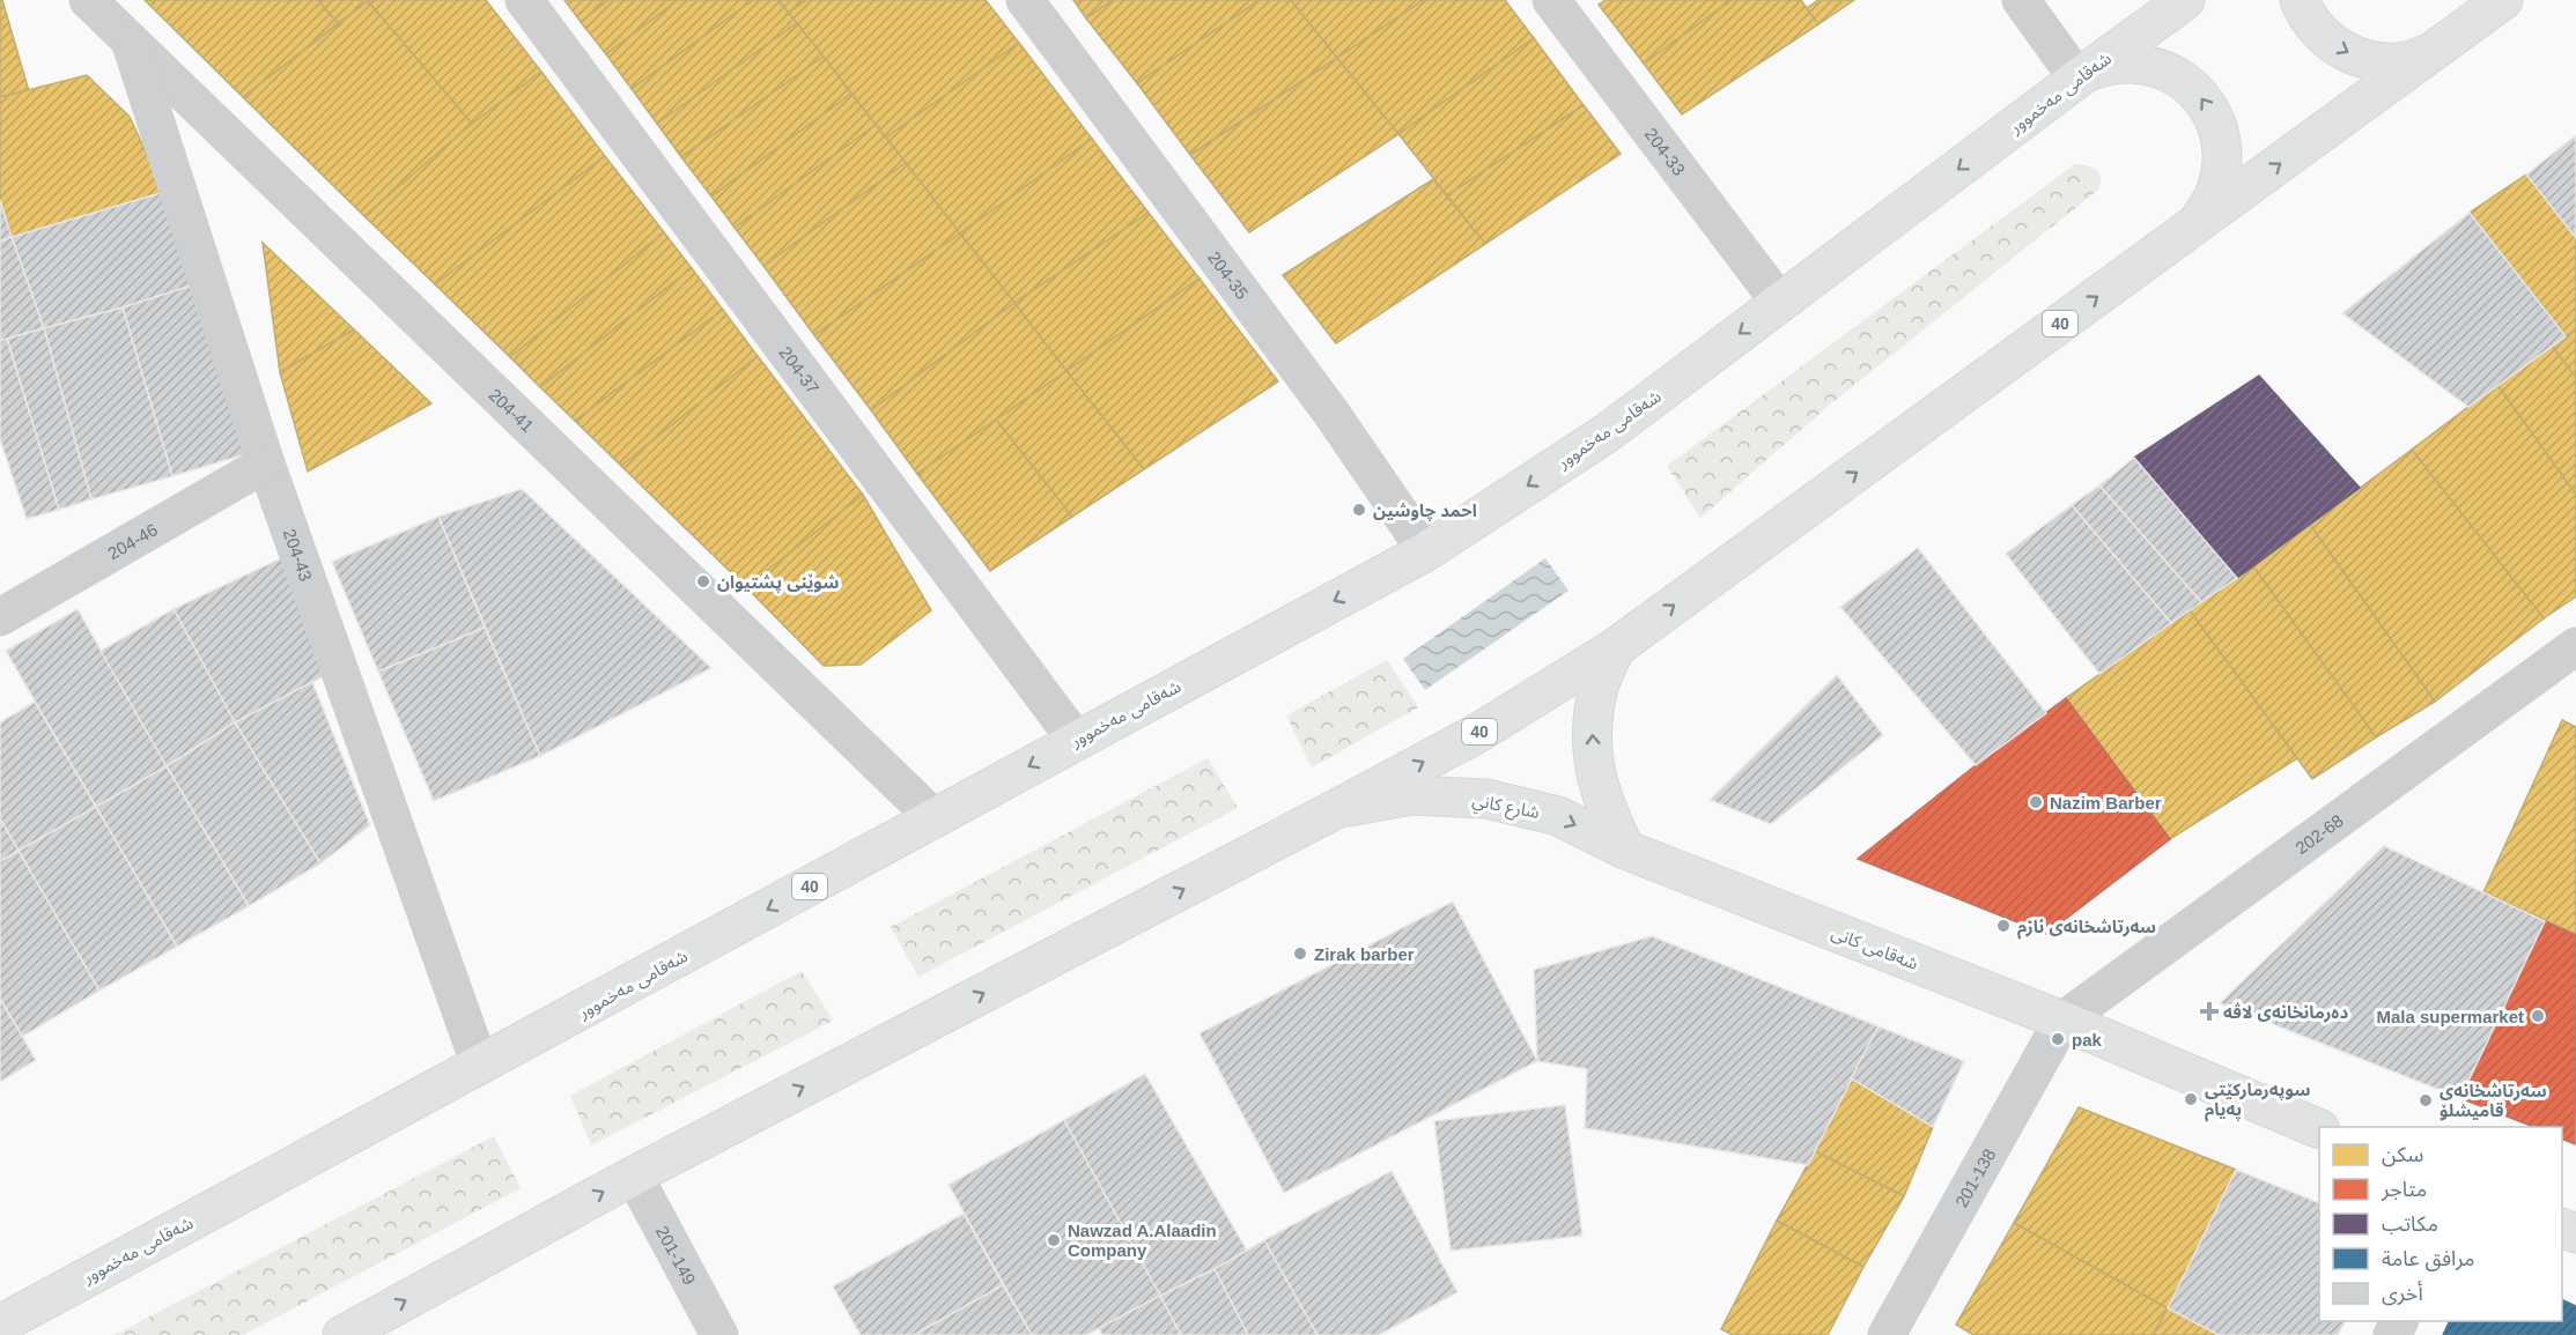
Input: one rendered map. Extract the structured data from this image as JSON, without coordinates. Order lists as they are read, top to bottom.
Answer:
{
  "streets": {
    "main road": [
      "شەقامی مەخموور",
      "40",
      "شارع كاني",
      "شەقامی کانی"
    ],
    "street": [
      "204-33",
      "204-35",
      "204-37",
      "204-41",
      "204-46",
      "204-43",
      "202-68",
      "201-138",
      "201-149"
    ]
  },
  "crossings": [
    ["شەقامی مەخموور", "204-33"],
    ["شەقامی مەخموور", "204-35"],
    ["شەقامی مەخموور", "204-37"],
    ["شەقامی مەخموور", "204-41"],
    ["شەقامی مەخموور", "204-43"],
    ["40", "شارع كاني"],
    ["40", "201-149"],
    ["204-41", "204-43"],
    ["204-46", "204-43"],
    ["شارع كاني", "شەقامی کانی"],
    ["202-68", "شەقامی کانی"],
    ["202-68", "201-138"],
    ["شەقامی کانی", "201-138"]
  ],
  "one_way": ["شارع كاني"],
  "places": {
    "other": [
      "احمد چاوشين",
      "شوێنی پشتیوان",
      "Nazim Barber",
      "سەرتاشخانەی نازم",
      "Zirak barber",
      "Mala supermarket",
      "pak",
      "سوپەرماركێتی پەیام",
      "سەرتاشخانەی قامیشلۆ",
      "Nawzad A.Alaadin Company"
    ],
    "health": ["دەرمانخانەی لاڤە"]
  },
  "legend": [
    "سكن",
    "متاجر",
    "مكاتب",
    "مرافق عامة",
    "أخرى"
  ]
}
